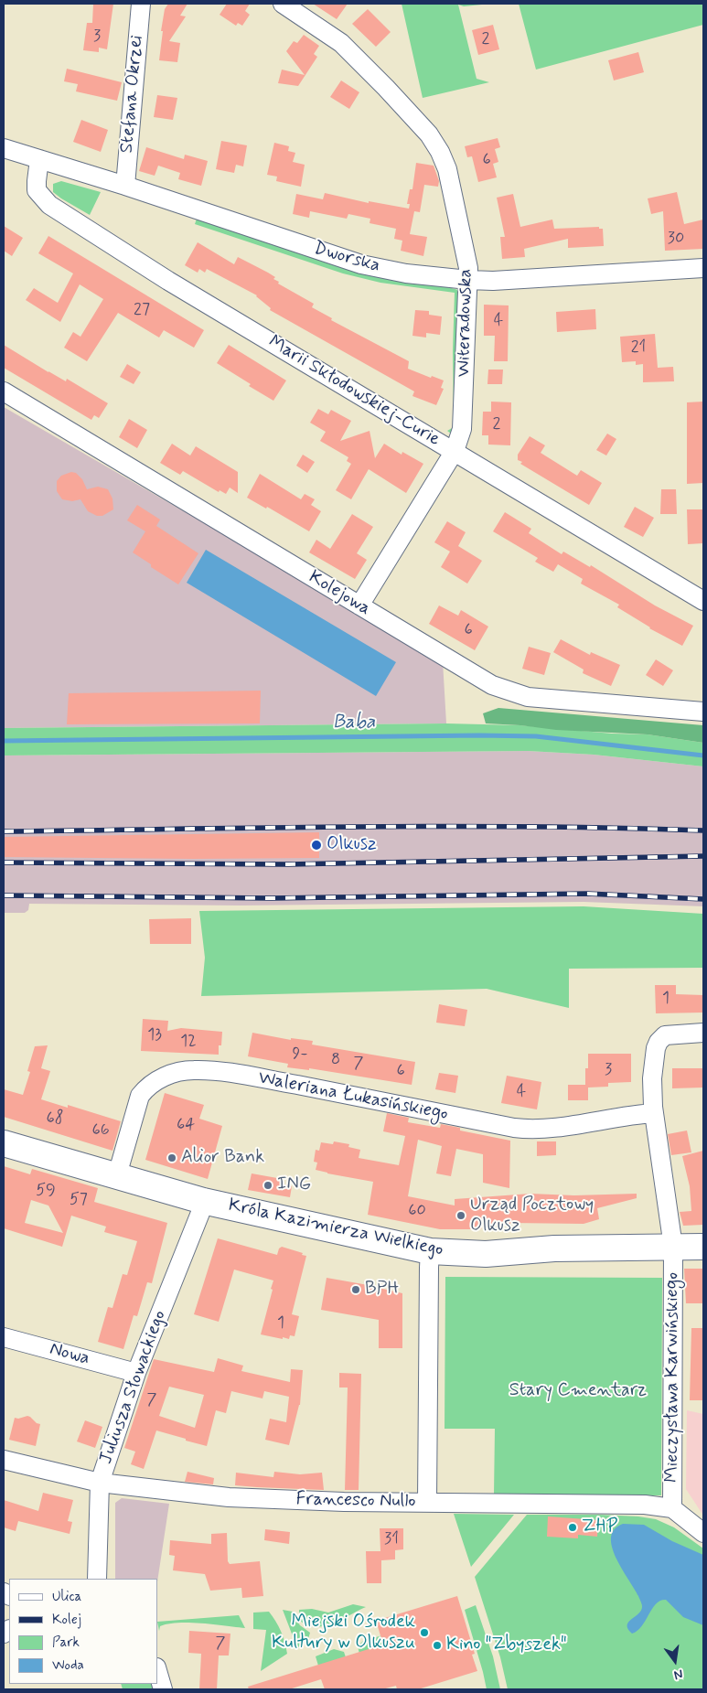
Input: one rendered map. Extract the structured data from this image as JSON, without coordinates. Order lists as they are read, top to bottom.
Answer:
{
  "streets": {
    "street": [
      "Stefana Okrzei",
      "Dworska",
      "Witeradowska",
      "Marii Skłodowskiej-Curie",
      "Kolejowa",
      "Waleriana Łukasińskiego",
      "Króla Kazimierza Wielkiego",
      "Nowa",
      "Mieczysława Karwińskiego",
      "Juliusza Słowackiego",
      "Francesco Nullo"
    ]
  },
  "crossings": [
    ["Stefana Okrzei", "Dworska"],
    ["Dworska", "Witeradowska"],
    ["Dworska", "Marii Skłodowskiej-Curie"],
    ["Witeradowska", "Marii Skłodowskiej-Curie"],
    ["Witeradowska", "Kolejowa"],
    ["Waleriana Łukasińskiego", "Króla Kazimierza Wielkiego"],
    ["Króla Kazimierza Wielkiego", "Mieczysława Karwińskiego"],
    ["Króla Kazimierza Wielkiego", "Juliusza Słowackiego"],
    ["Nowa", "Juliusza Słowackiego"],
    ["Mieczysława Karwińskiego", "Francesco Nullo"],
    ["Juliusza Słowackiego", "Francesco Nullo"]
  ],
  "water": ["Baba"],
  "parks": ["Stary Cmentarz"],
  "places": [
    "Olkusz",
    "Alior Bank",
    "ING",
    "Urząd Pocztowy Olkusz",
    "BPH",
    "ZHP",
    "Miejski Ośrodek Kultury w Olkuszu",
    "Kino \"Zbyszek\""
  ],
  "house_numbers": [
    "3",
    "2",
    "6",
    "30",
    "27",
    "4",
    "21",
    "2",
    "6",
    "1",
    "13",
    "12",
    "9-",
    "8",
    "7",
    "3",
    "6",
    "4",
    "68",
    "64",
    "66",
    "59",
    "57",
    "60",
    "1",
    "7",
    "31",
    "7"
  ],
  "legend": [
    "Ulica",
    "Kolej",
    "Park",
    "Woda"
  ],
  "north": "bottom"
}
